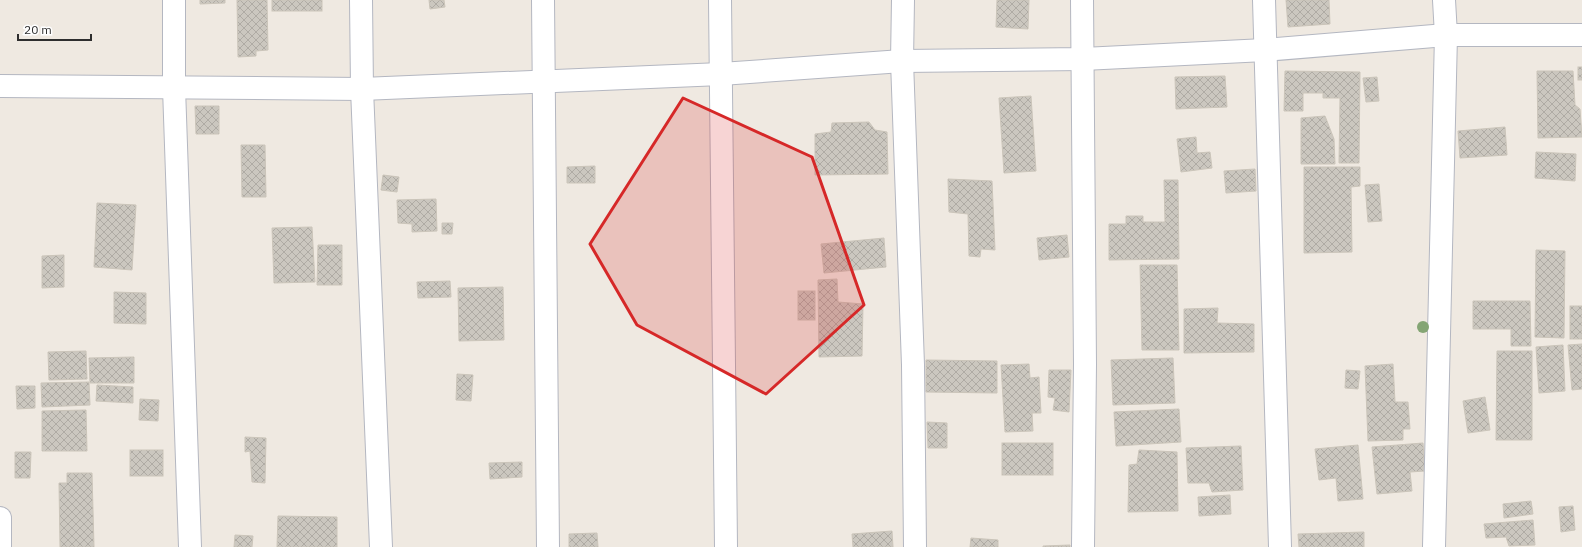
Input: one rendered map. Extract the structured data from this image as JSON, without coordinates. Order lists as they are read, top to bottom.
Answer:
{
  "scale_bar": "20 m"
}
